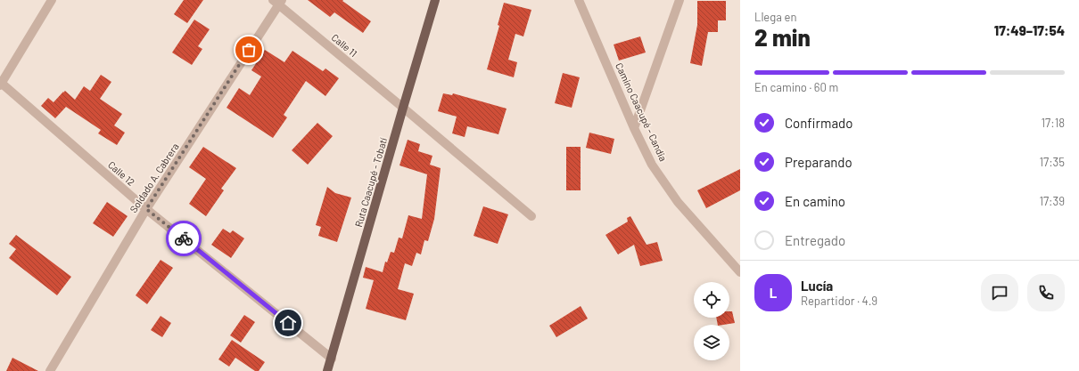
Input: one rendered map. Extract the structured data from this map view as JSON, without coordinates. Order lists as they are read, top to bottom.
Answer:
{
  "streets": {
    "main road": ["Ruta Caacupé - Tobatí"],
    "street": [
      "Calle 11",
      "Camino Caacupé - Candia",
      "Calle 12",
      "Soldado A. Cabrera"
    ]
  },
  "crossings": [
    ["Calle 11", "Soldado A. Cabrera"],
    ["Calle 11", "Ruta Caacupé - Tobatí"],
    ["Calle 12", "Soldado A. Cabrera"],
    ["Calle 12", "Ruta Caacupé - Tobatí"]
  ],
  "page": {
    "heading": ["2 min", "Llega en", "17:49–17:54"],
    "panel": ["Lucía", "Repartidor · 4.9"],
    "bar": "En camino · 60 m",
    "list": [
      ["Confirmado", "17:18"],
      ["Preparando", "17:35"],
      ["En camino", "17:39"],
      "Entregado"
    ],
    "round": "L"
  }
}
